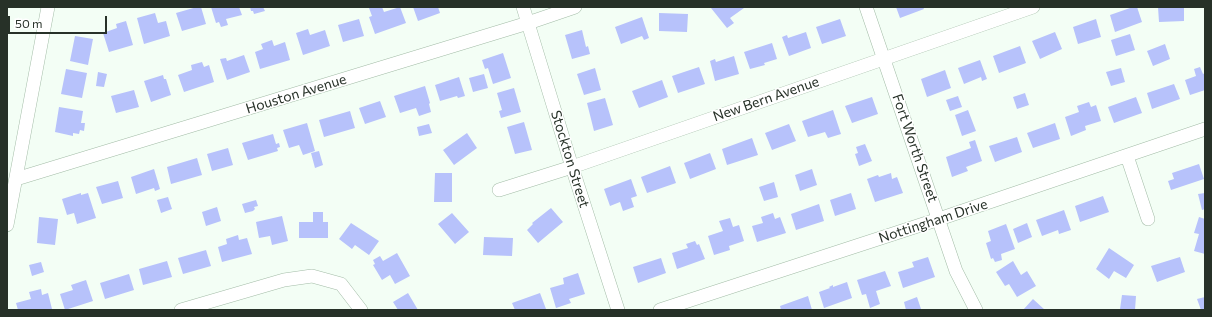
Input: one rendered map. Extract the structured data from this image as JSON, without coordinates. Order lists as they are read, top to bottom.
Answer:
{
  "streets": {
    "street": [
      "Houston Avenue",
      "New Bern Avenue",
      "Fort Worth Street",
      "Stockton Street",
      "Nottingham Drive"
    ]
  },
  "crossings": [
    ["Houston Avenue", "Stockton Street"],
    ["New Bern Avenue", "Fort Worth Street"],
    ["New Bern Avenue", "Stockton Street"],
    ["Fort Worth Street", "Nottingham Drive"]
  ],
  "scale_bar": "50 m"
}
